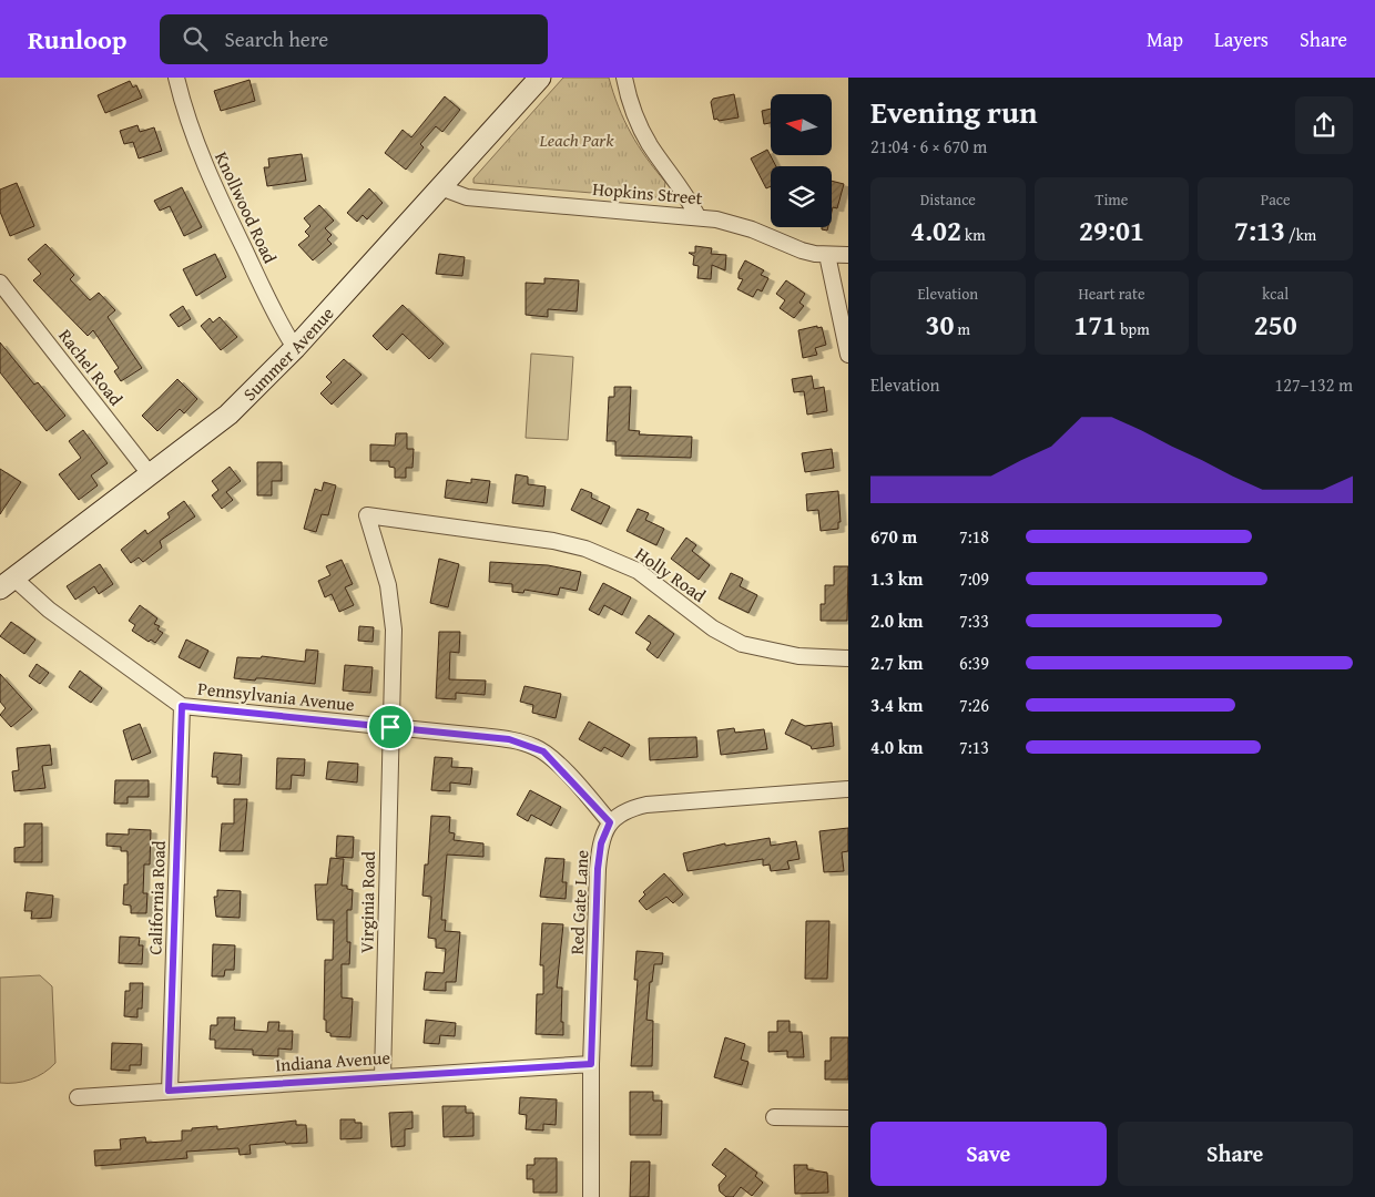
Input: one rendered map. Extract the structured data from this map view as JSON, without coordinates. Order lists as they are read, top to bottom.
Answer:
{
  "streets": {
    "street": [
      "Hopkins Street",
      "Knollwood Road",
      "Summer Avenue",
      "Rachel Road",
      "Holly Road",
      "Pennsylvania Avenue",
      "California Road",
      "Virginia Road",
      "Red Gate Lane",
      "Indiana Avenue"
    ]
  },
  "crossings": [
    ["Hopkins Street", "Summer Avenue"],
    ["Knollwood Road", "Summer Avenue"],
    ["Summer Avenue", "Rachel Road"],
    ["Summer Avenue", "Pennsylvania Avenue"],
    ["Holly Road", "Virginia Road"],
    ["Pennsylvania Avenue", "California Road"],
    ["Pennsylvania Avenue", "Virginia Road"],
    ["Pennsylvania Avenue", "Red Gate Lane"],
    ["California Road", "Indiana Avenue"],
    ["Virginia Road", "Indiana Avenue"],
    ["Red Gate Lane", "Indiana Avenue"]
  ],
  "parks": ["Leach Park"],
  "north": "left",
  "page": {
    "header": "Runloop",
    "search": "Search here",
    "nav": ["Map", "Layers", "Share"],
    "heading": ["Evening run", "21:04 · 6 × 670 m"],
    "stats": [
      ["Distance", "4.02 km"],
      ["Time", "29:01"],
      ["Pace", "7:13 /km"],
      ["Elevation", "30 m"],
      ["Heart rate", "171 bpm"],
      ["kcal", "250"]
    ],
    "chart": ["Elevation", "127–132 m"],
    "list": [
      {
        "name": "670 m",
        "note": "7:18"
      },
      {
        "name": "1.3 km",
        "note": "7:09"
      },
      {
        "name": "2.0 km",
        "note": "7:33"
      },
      {
        "name": "2.7 km",
        "note": "6:39"
      },
      {
        "name": "3.4 km",
        "note": "7:26"
      },
      {
        "name": "4.0 km",
        "note": "7:13"
      }
    ],
    "buttons": ["Save", "Share"]
  }
}
